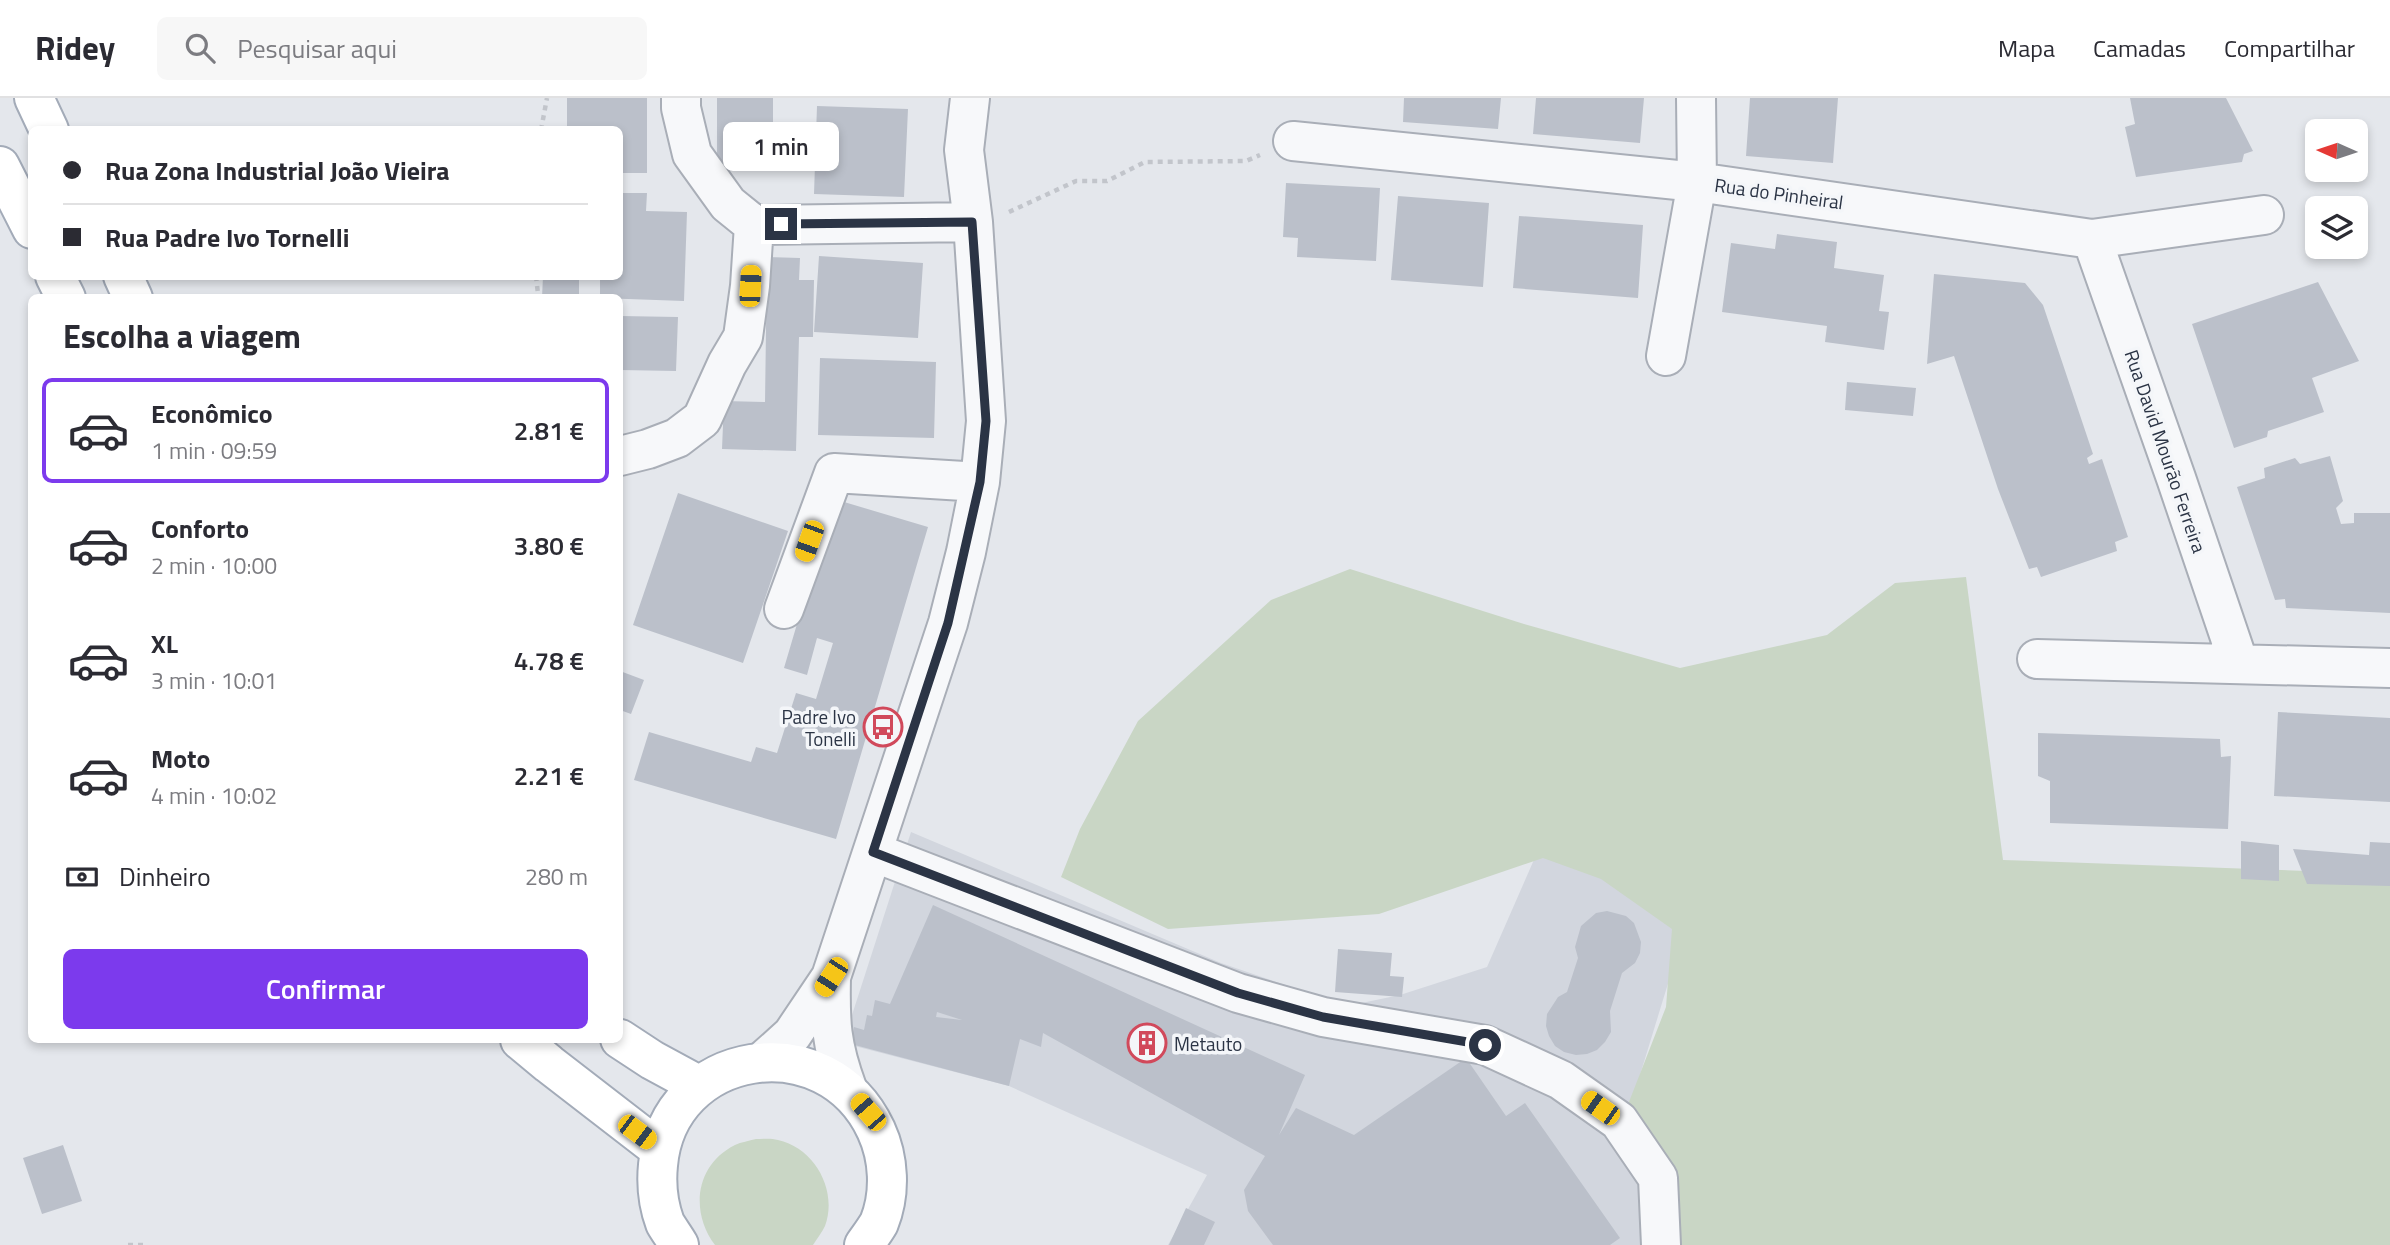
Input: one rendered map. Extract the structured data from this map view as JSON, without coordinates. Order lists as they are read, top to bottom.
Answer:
{
  "streets": {
    "street": ["Rua do Pinheiral", "Rua David Mourão Ferreira"]
  },
  "crossings": [
    ["Rua do Pinheiral", "Rua David Mourão Ferreira"]
  ],
  "places": {
    "bus stop": ["Padre Ivo Tonelli"],
    "building": ["Metauto"]
  },
  "north": "left",
  "page": {
    "header": "Ridey",
    "search": "Pesquisar aqui",
    "nav": ["Mapa", "Camadas", "Compartilhar"],
    "bubble": "1 min",
    "banner": ["Rua Zona Industrial João Vieira", "Rua Padre Ivo Tornelli"],
    "heading": "Escolha a viagem",
    "list": [
      {
        "name": "Econômico",
        "note": "1 min · 09:59",
        "value": "2.81 €"
      },
      {
        "name": "Conforto",
        "note": "2 min · 10:00",
        "value": "3.80 €"
      },
      {
        "name": "XL",
        "note": "3 min · 10:01",
        "value": "4.78 €"
      },
      {
        "name": "Moto",
        "note": "4 min · 10:02",
        "value": "2.21 €"
      }
    ],
    "pay": ["Dinheiro", "280 m"],
    "buttons": "Confirmar"
  }
}
